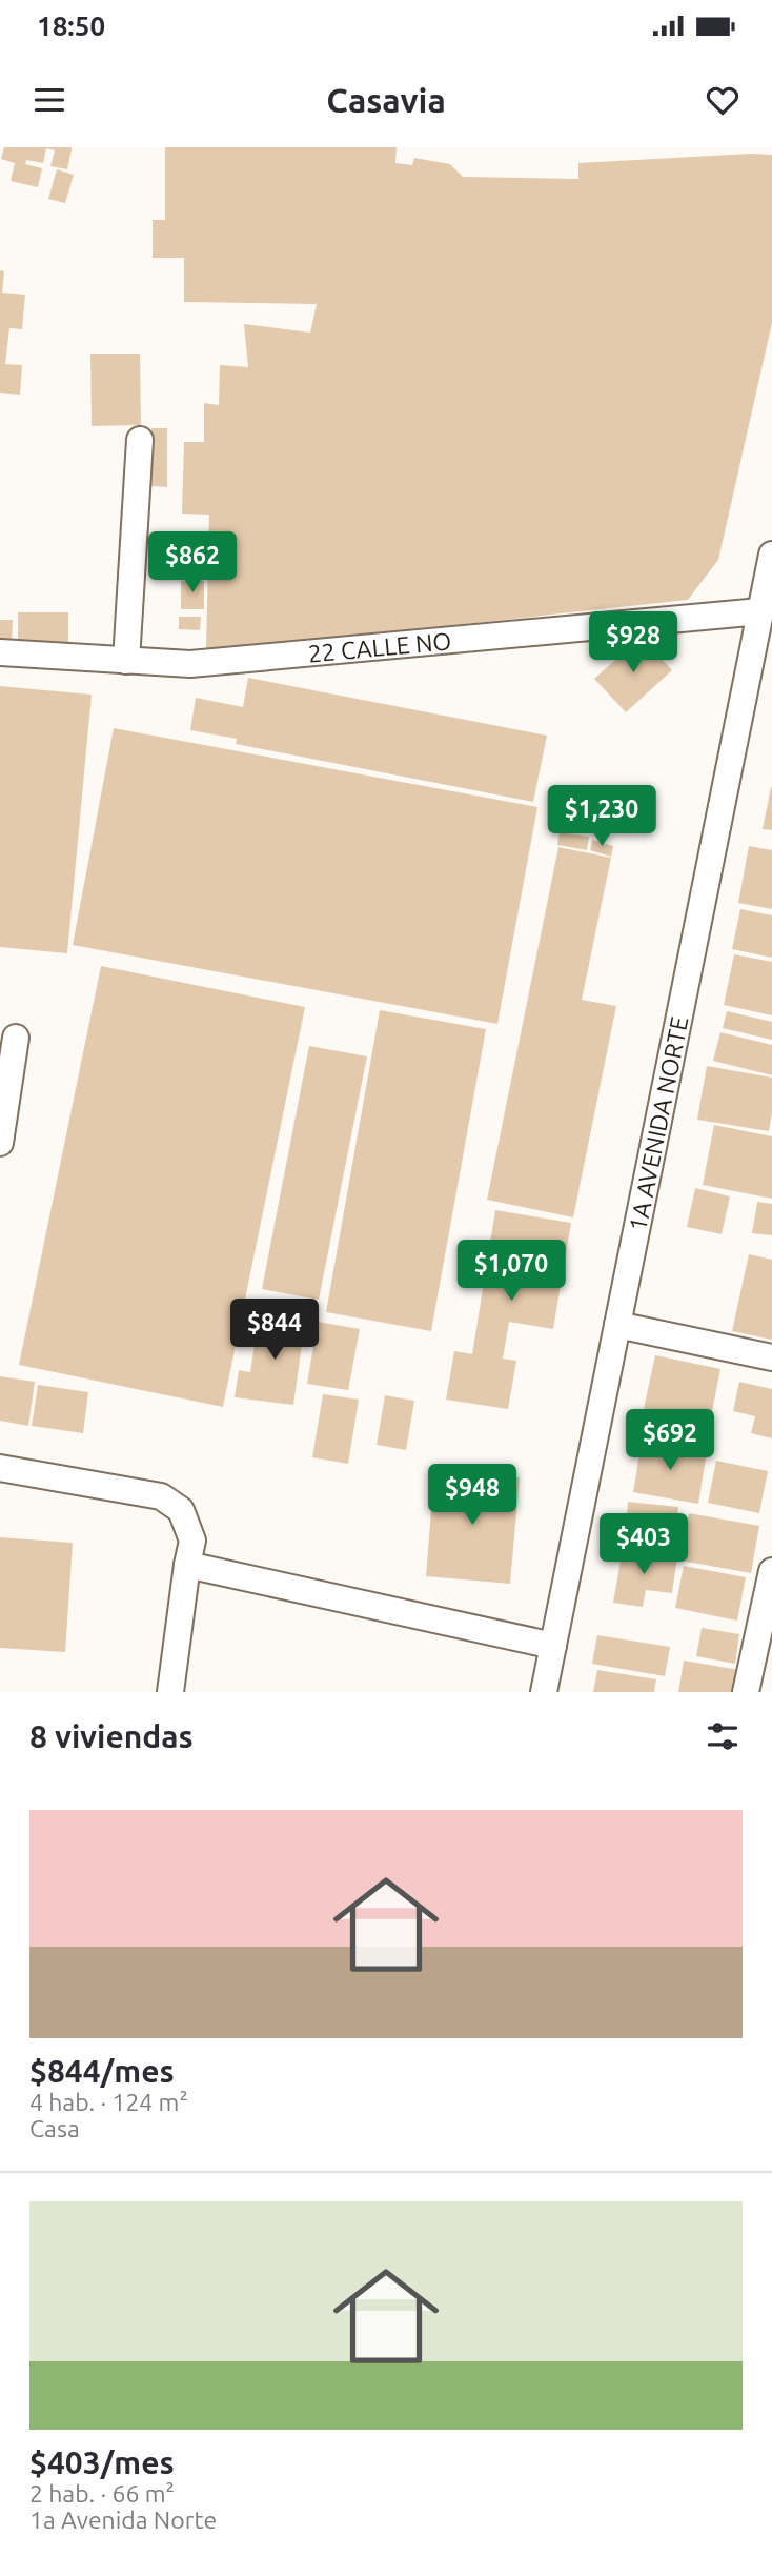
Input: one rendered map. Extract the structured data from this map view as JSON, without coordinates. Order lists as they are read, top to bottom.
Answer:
{
  "streets": {
    "street": ["22 CALLE NO", "1A AVENIDA NORTE"]
  },
  "crossings": [
    ["22 CALLE NO", "1A AVENIDA NORTE"]
  ],
  "page": {
    "status": "18:50",
    "header": "Casavia",
    "price": [
      "$862",
      "$928",
      "$1,230",
      "$1,070",
      "$844",
      "$692",
      "$948",
      "$403"
    ],
    "heading": "8 viviendas",
    "list": [
      {
        "name": "$844/mes",
        "note": "4 hab. · 124 m² · Casa"
      },
      {
        "name": "$403/mes",
        "note": "2 hab. · 66 m² · 1a Avenida Norte"
      }
    ]
  }
}
